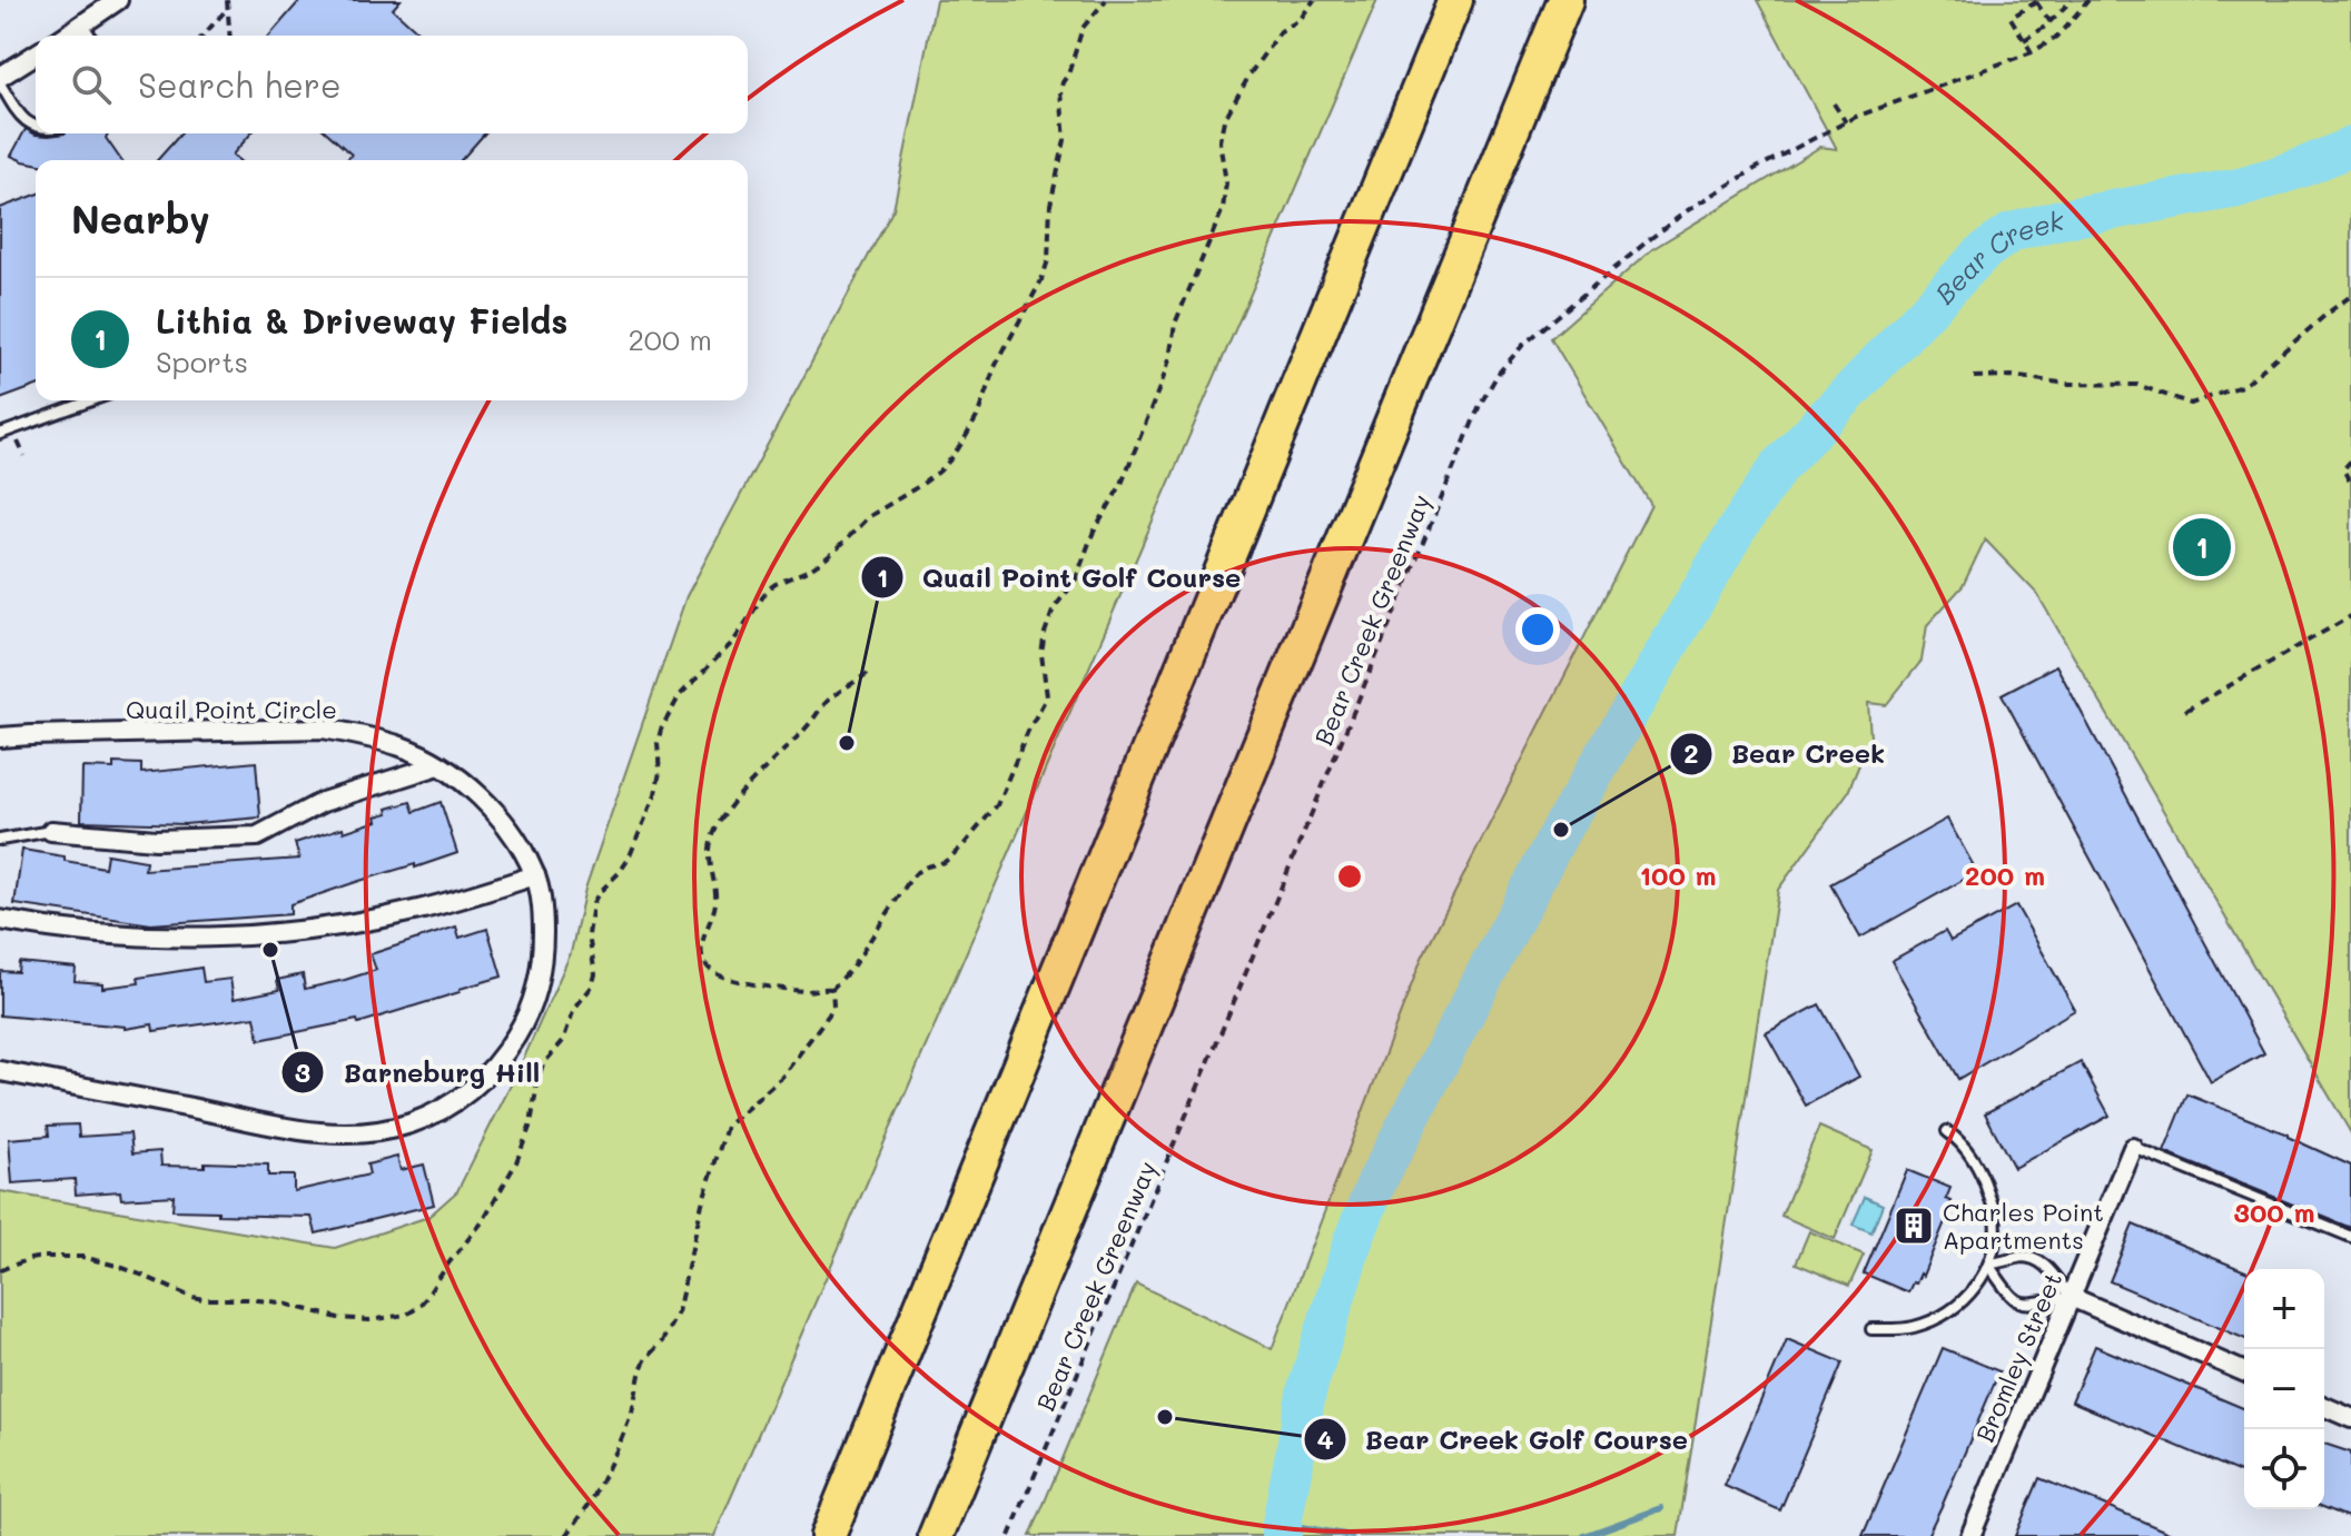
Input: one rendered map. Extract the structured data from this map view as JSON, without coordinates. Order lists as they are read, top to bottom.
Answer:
{
  "streets": {
    "street": ["Quail Point Circle", "Bromley Street"],
    "path": ["Bear Creek Greenway"]
  },
  "water": ["Bear Creek"],
  "places": {
    "other": [
      "Quail Point Golf Course",
      "Bear Creek",
      "Barneburg Hill",
      "Bear Creek Golf Course"
    ],
    "building": ["Charles Point Apartments"]
  },
  "page": {
    "search": "Search here",
    "heading": "Nearby",
    "list": [
      {
        "mark": "1",
        "name": "Lithia & Driveway Fields",
        "note": "Sports",
        "value": "200 m"
      }
    ],
    "pins": "1",
    "map_buttons": ["+", "−"]
  },
  "rings": ["100 m", "200 m", "300 m"]
}
